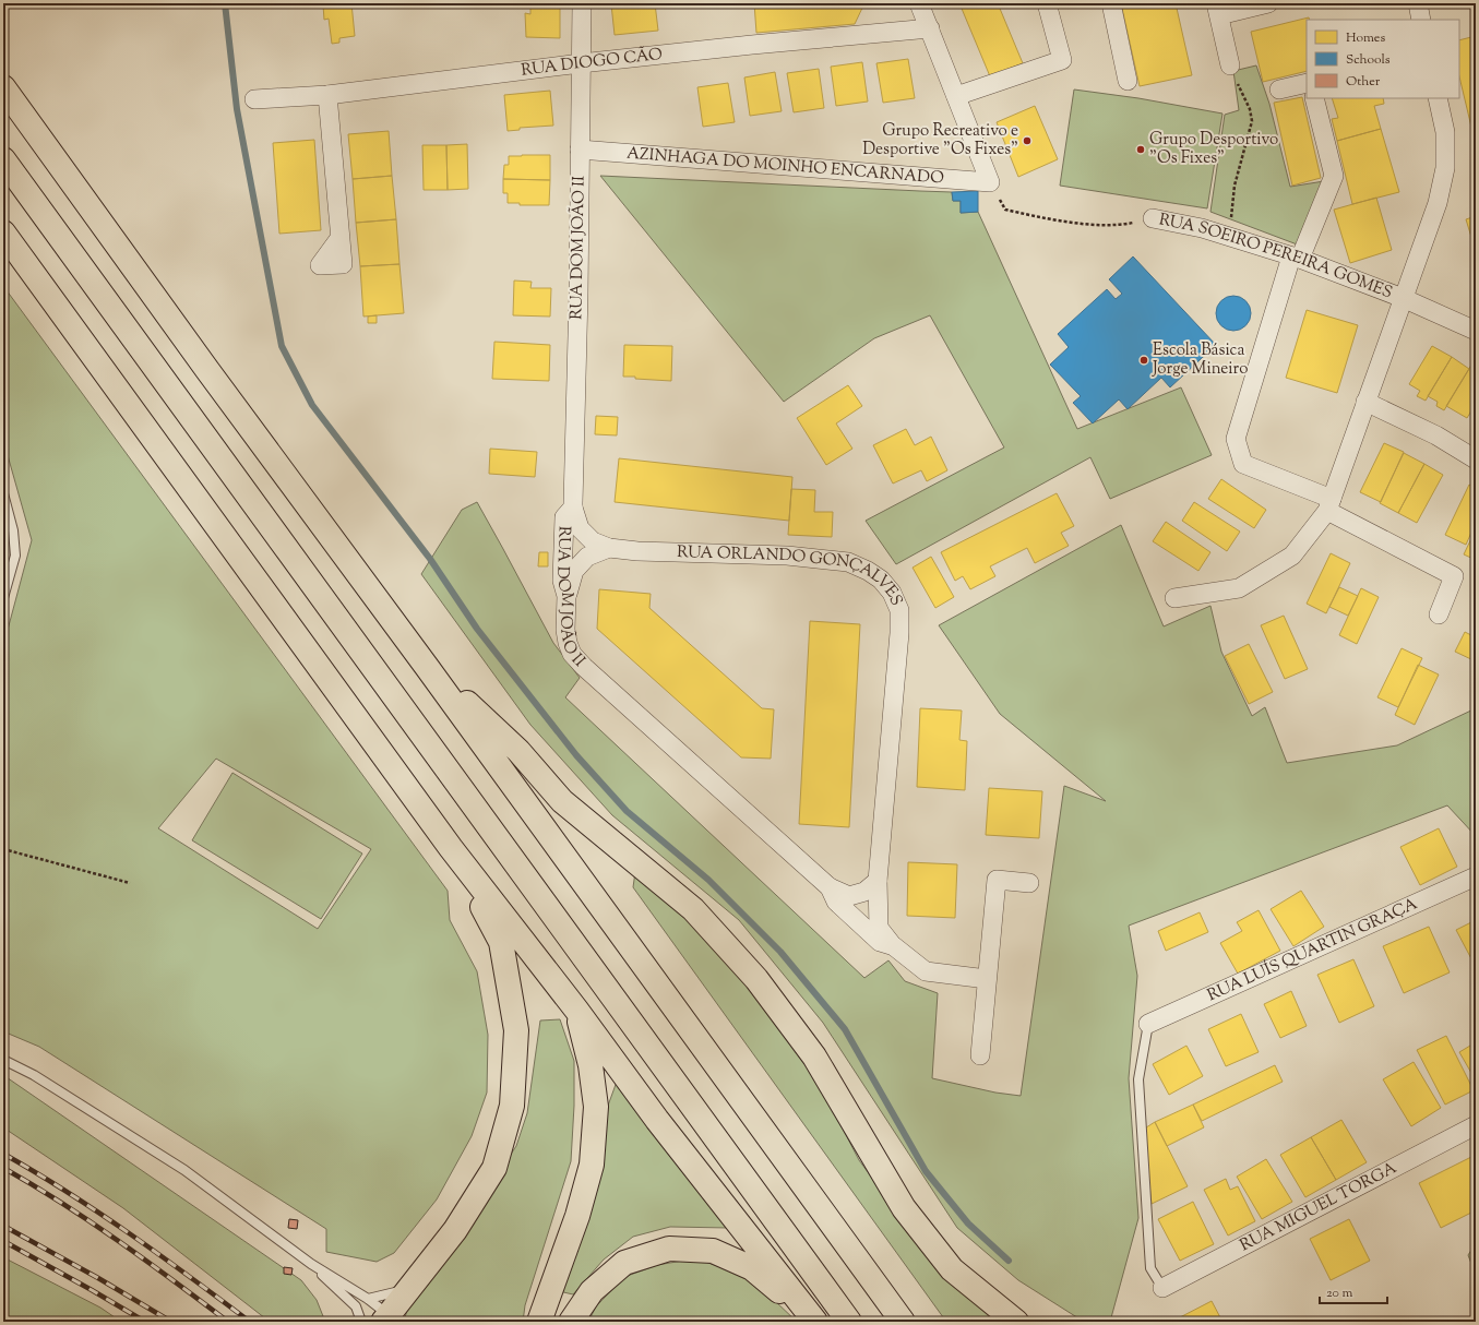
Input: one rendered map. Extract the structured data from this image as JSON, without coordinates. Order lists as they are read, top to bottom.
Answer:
{
  "streets": {
    "street": [
      "RUA DIOGO CÃO",
      "AZINHAGA DO MOINHO ENCARNADO",
      "RUA DOM JOÃO II",
      "RUA SOEIRO PEREIRA GOMES",
      "RUA ORLANDO GONÇALVES",
      "RUA LUÍS QUARTIN GRAÇA",
      "RUA MIGUEL TORGA"
    ]
  },
  "crossings": [
    ["RUA DIOGO CÃO", "RUA DOM JOÃO II"],
    ["AZINHAGA DO MOINHO ENCARNADO", "RUA DOM JOÃO II"],
    ["AZINHAGA DO MOINHO ENCARNADO", "RUA SOEIRO PEREIRA GOMES"],
    ["RUA DOM JOÃO II", "RUA ORLANDO GONÇALVES"]
  ],
  "places": ["Grupo Recreativo e Desportive \"Os Fixes\"", "Grupo Desportivo \"Os Fixes\"", "Escola Básica Jorge Mineiro"],
  "legend": ["Homes", "Schools", "Other"],
  "scale_bar": "20 m"
}
